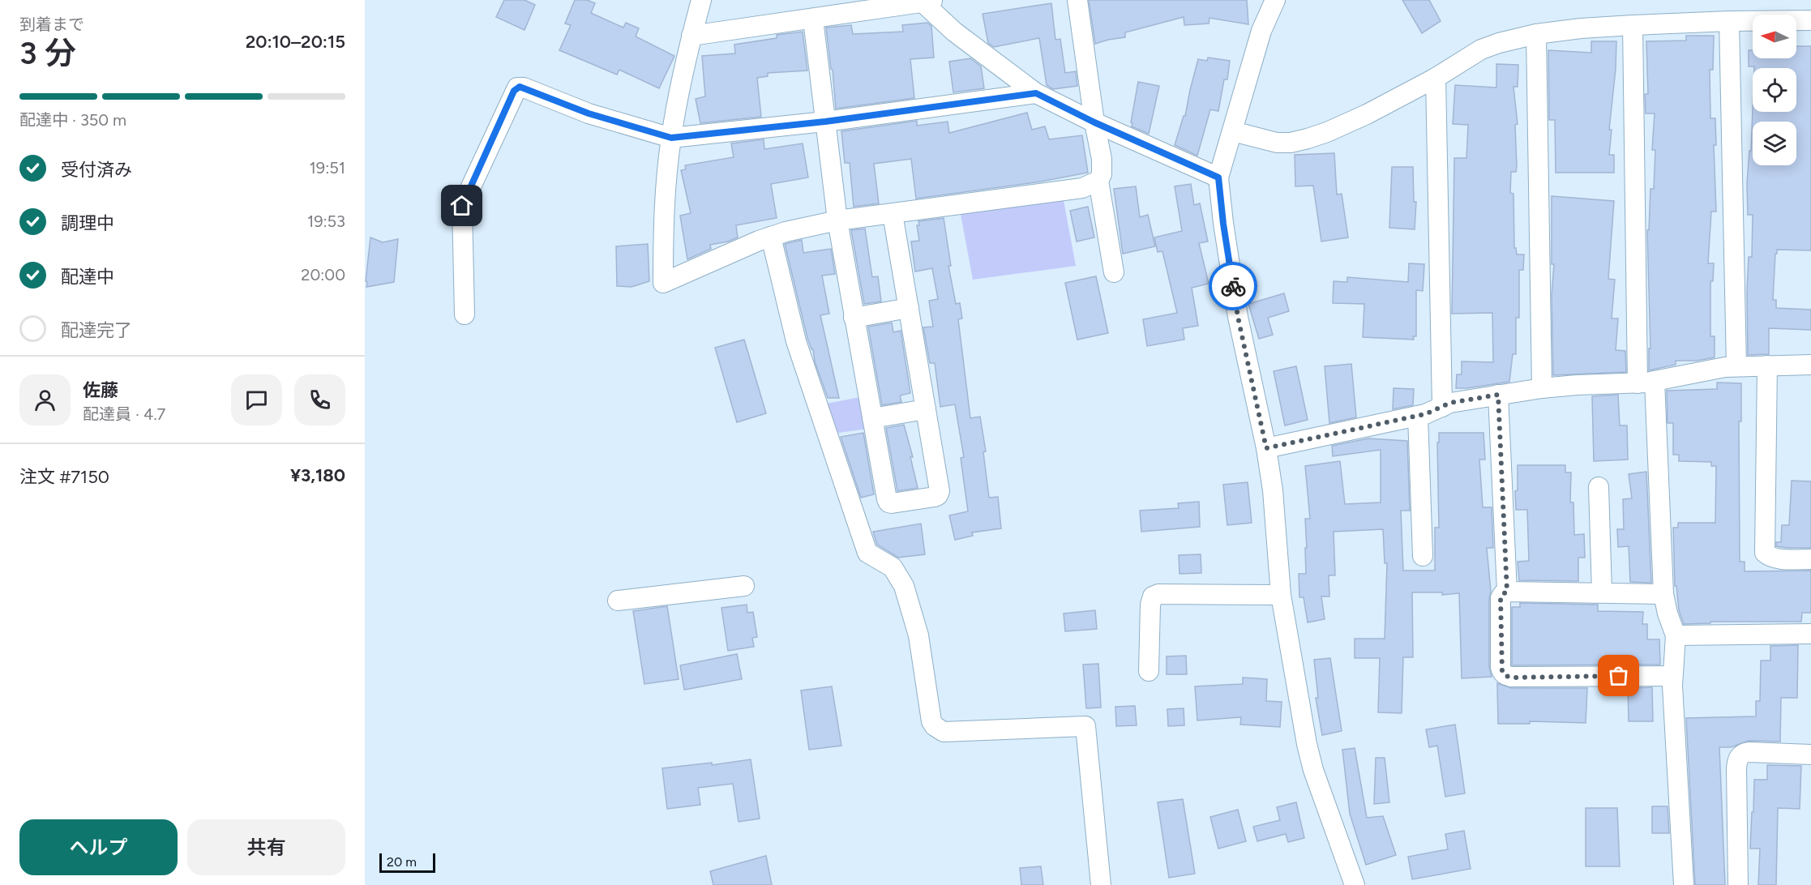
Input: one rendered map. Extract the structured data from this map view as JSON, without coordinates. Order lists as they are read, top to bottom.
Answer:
{
  "scale_bar": "20 m",
  "north": "left",
  "page": {
    "heading": ["3 分", "到着まで", "20:10–20:15"],
    "panel": [
      "佐藤",
      "配達員 · 4.7",
      "注文 #7150",
      "¥3,180"
    ],
    "bar": "配達中 · 350 m",
    "list": [
      ["受付済み", "19:51"],
      ["調理中", "19:53"],
      ["配達中", "20:00"],
      "配達完了"
    ],
    "buttons": ["ヘルプ", "共有"],
    "scale": "20 m"
  }
}
